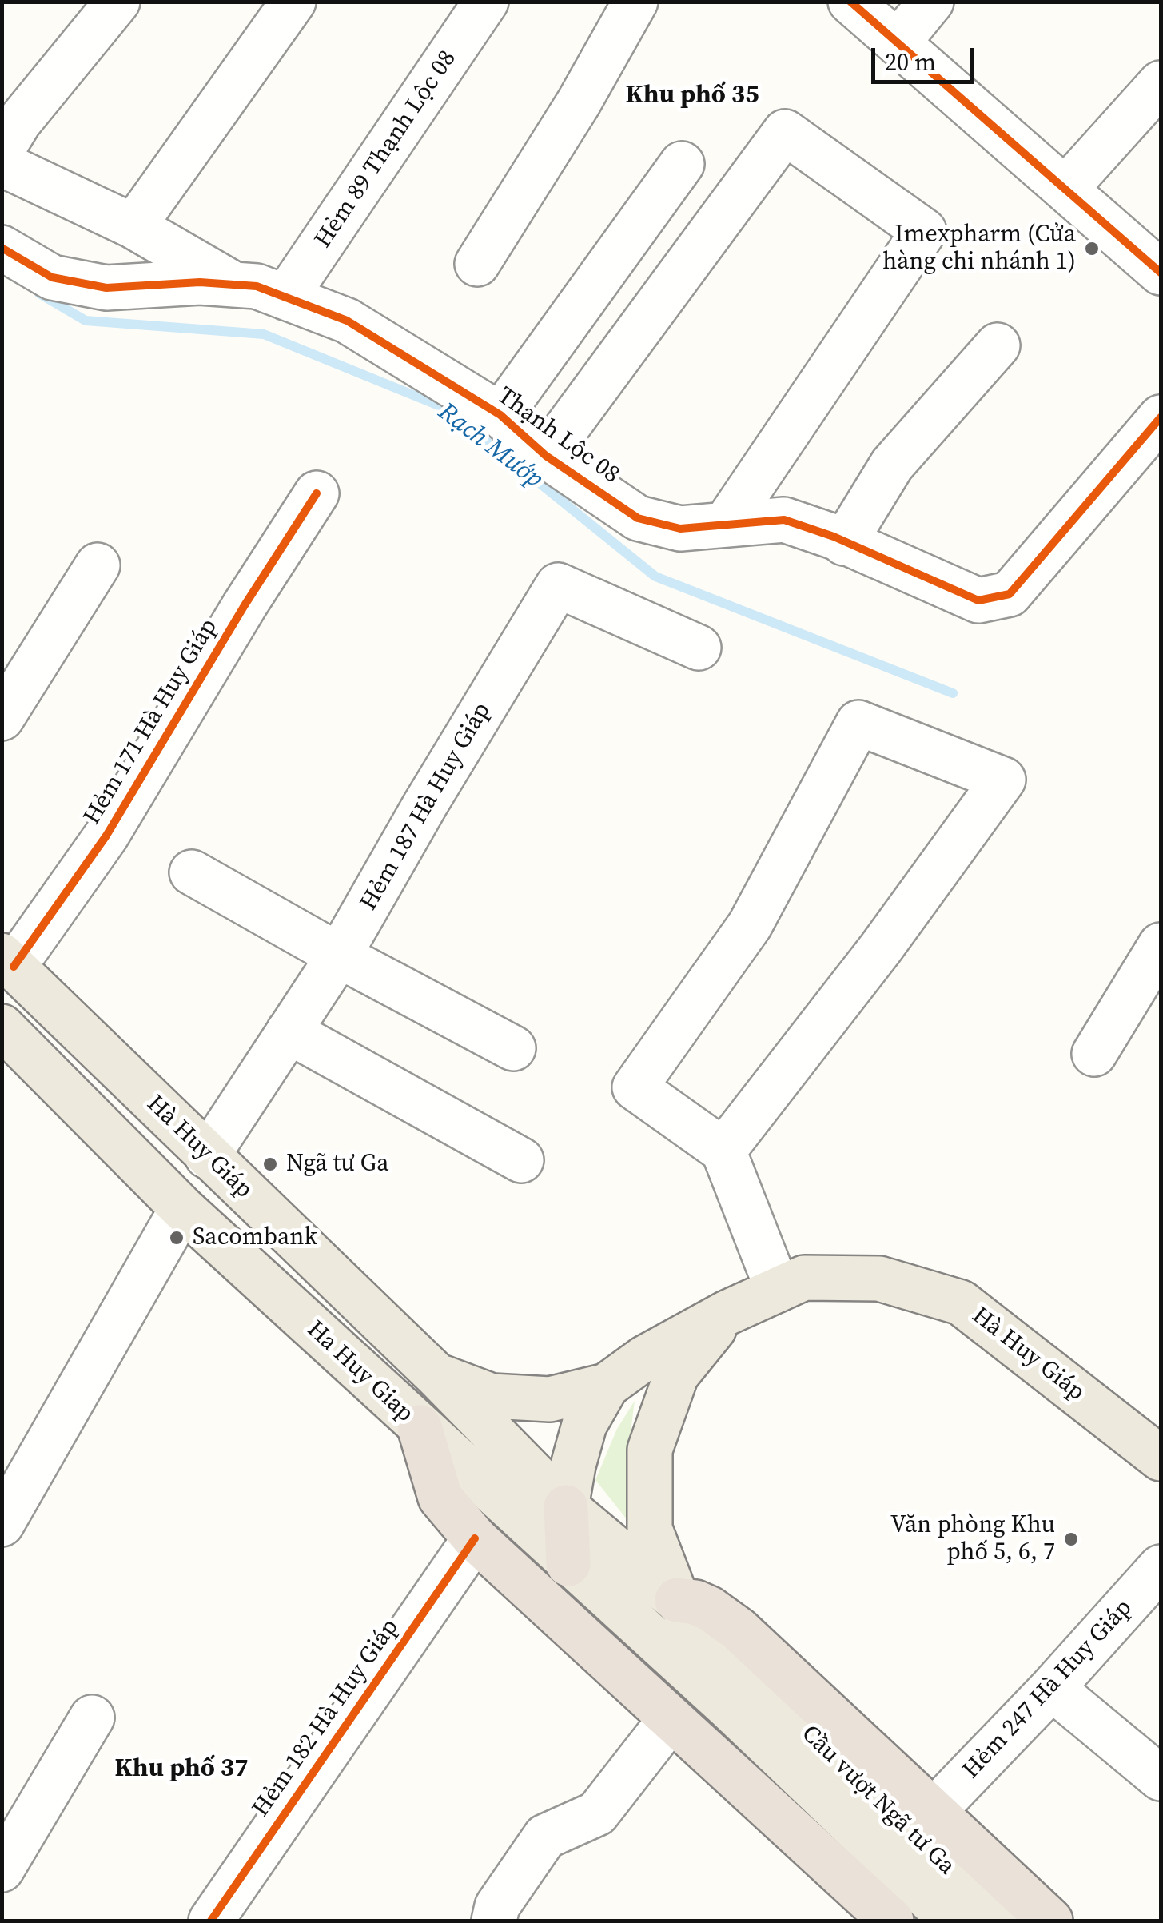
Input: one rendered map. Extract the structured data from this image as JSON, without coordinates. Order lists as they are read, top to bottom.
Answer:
{
  "streets": {
    "main road": ["Hà Huy Giáp", "Ha Huy Giap", "Cầu vượt Ngã tư Ga"],
    "street": [
      "Hẻm 89 Thạnh Lộc 08",
      "Thạnh Lộc 08",
      "Hẻm 171 Hà Huy Giáp",
      "Hẻm 187 Hà Huy Giáp",
      "Hẻm 247 Hà Huy Giáp",
      "Hẻm 182 Hà Huy Giáp"
    ]
  },
  "crossings": [
    ["Hẻm 89 Thạnh Lộc 08", "Thạnh Lộc 08"],
    ["Hẻm 171 Hà Huy Giáp", "Hà Huy Giáp"],
    ["Hẻm 187 Hà Huy Giáp", "Hà Huy Giáp"],
    ["Ha Huy Giap", "Cầu vượt Ngã tư Ga"]
  ],
  "districts": ["Khu phố 35", "Khu phố 37"],
  "water": ["Rạch Mướp"],
  "places": [
    "Imexpharm (Cửa hàng chi nhánh 1)",
    "Ngã tư Ga",
    "Sacombank",
    "Văn phòng Khu phố 5, 6, 7"
  ],
  "scale_bar": "20 m"
}
